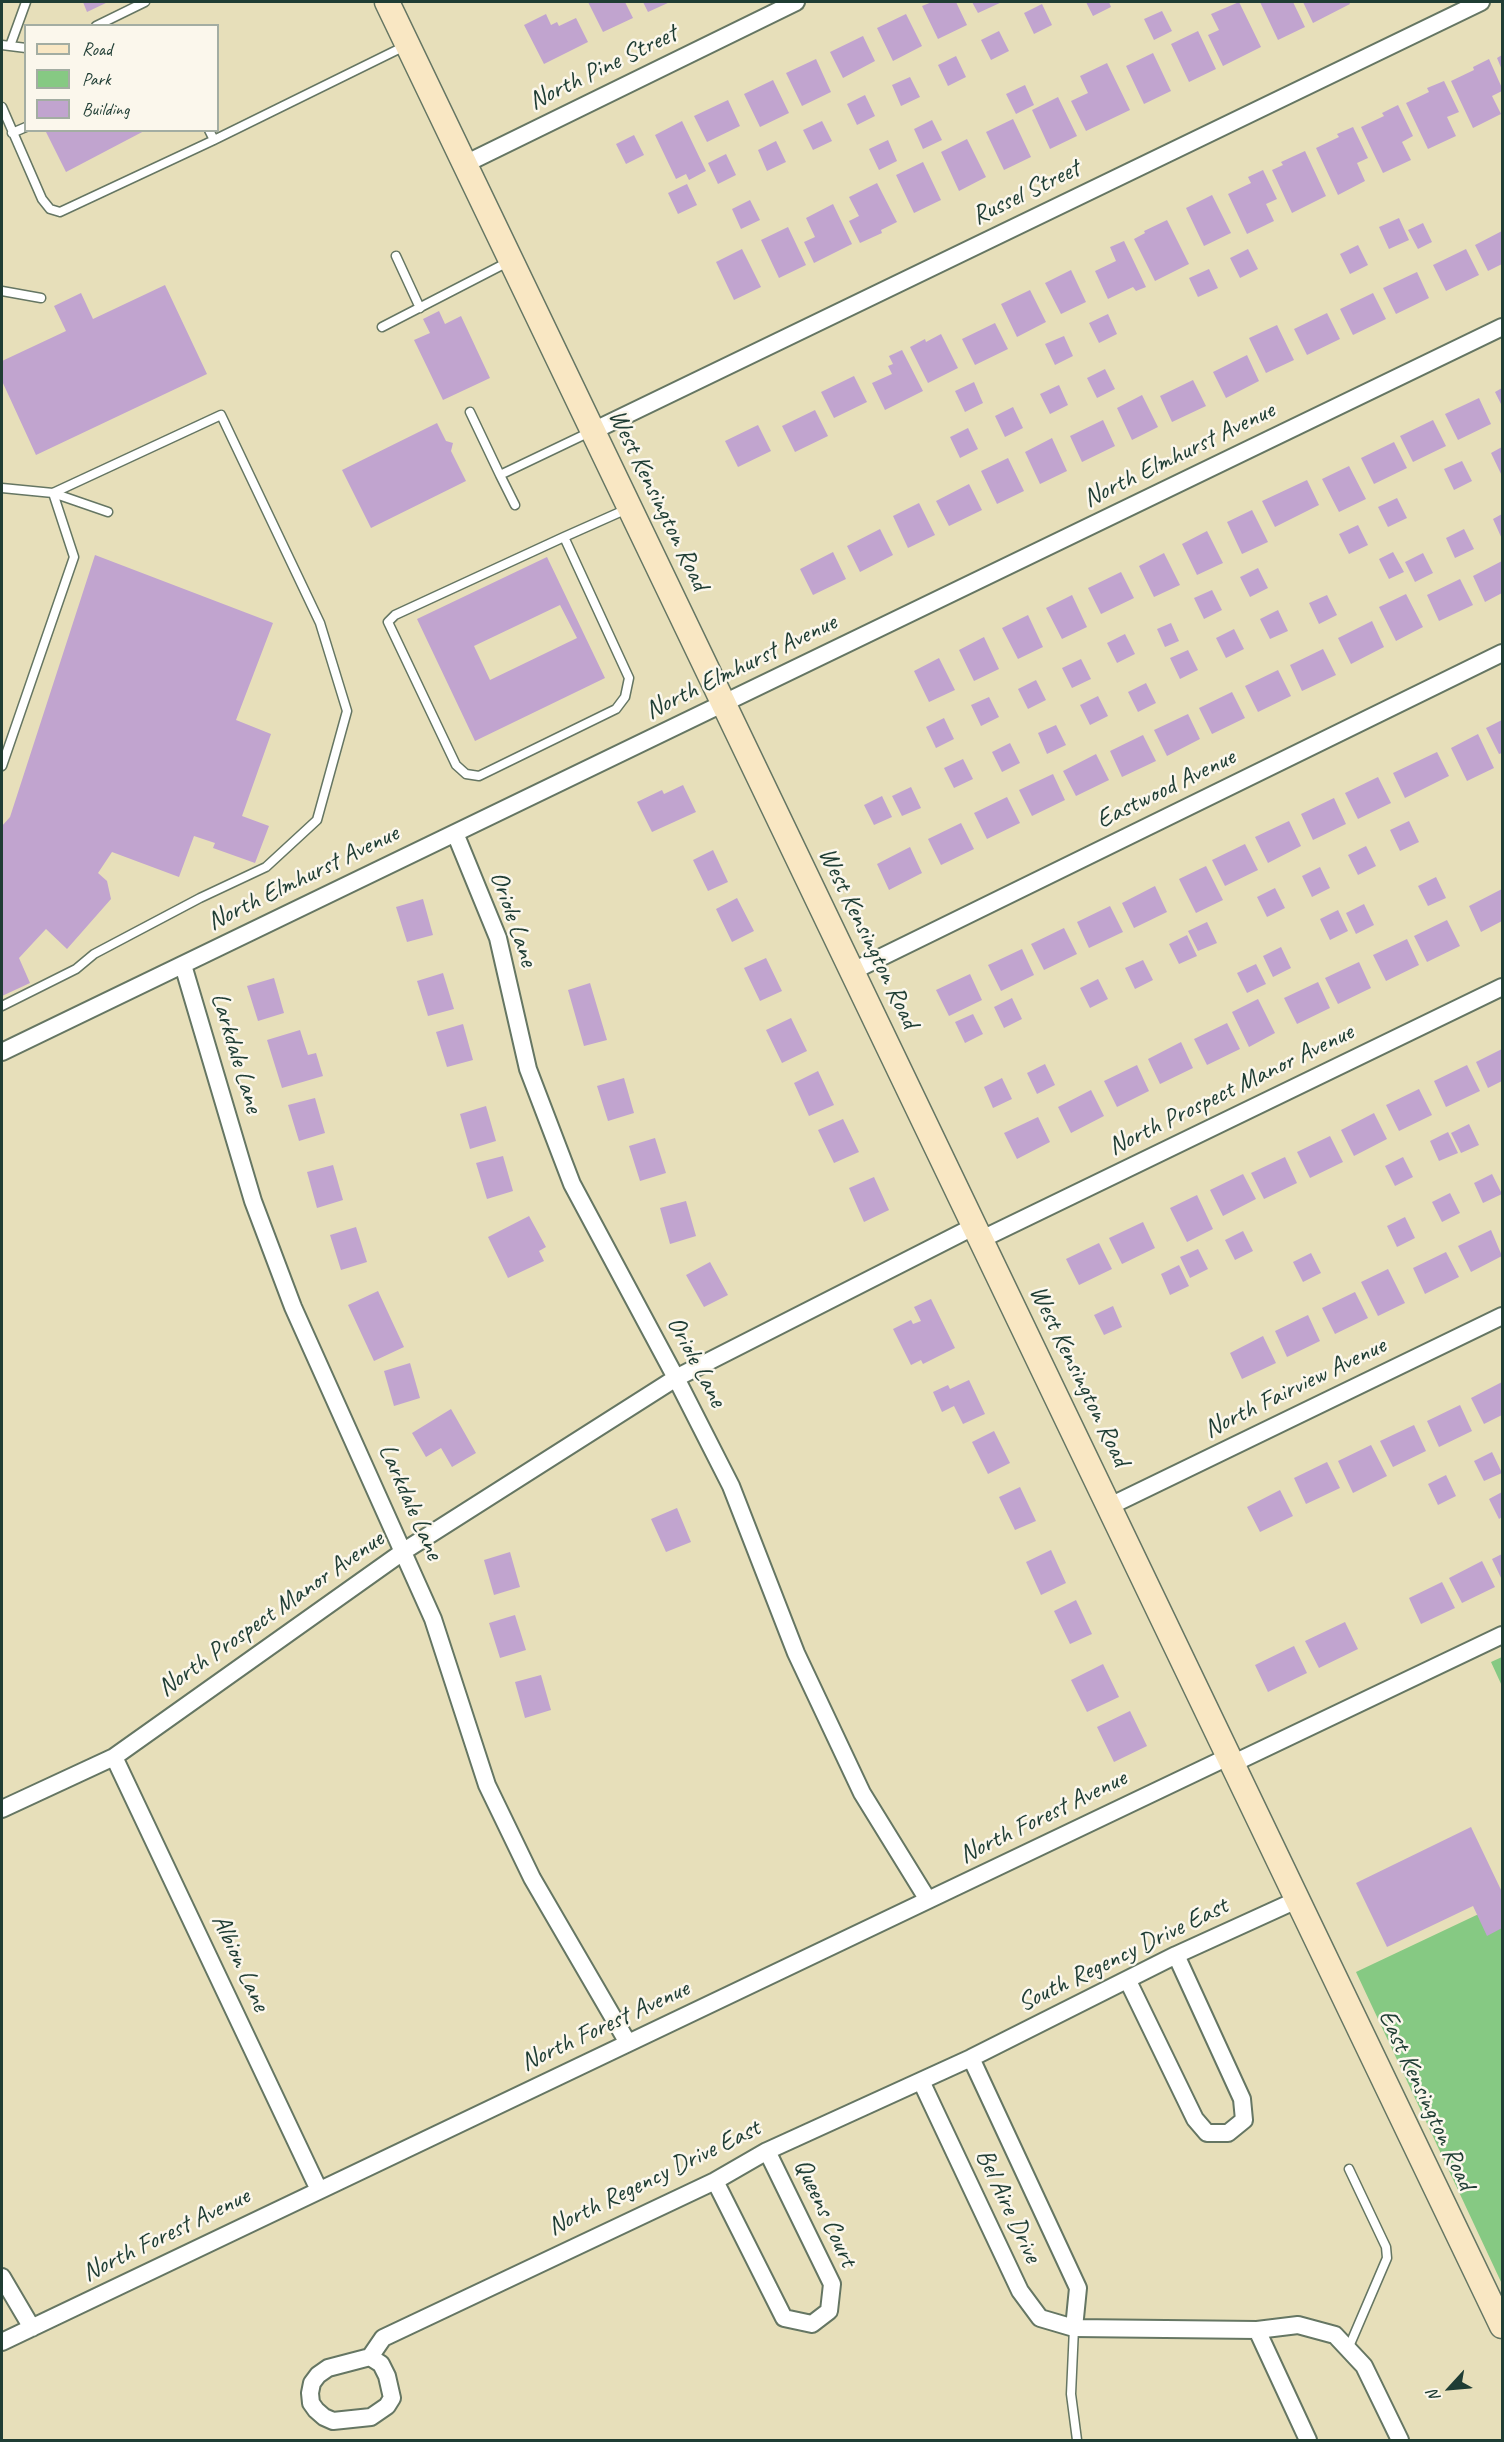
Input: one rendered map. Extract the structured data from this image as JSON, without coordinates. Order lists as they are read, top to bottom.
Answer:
{
  "streets": {
    "main road": ["West Kensington Road", "East Kensington Road"],
    "street": [
      "North Pine Street",
      "Russel Street",
      "North Elmhurst Avenue",
      "Eastwood Avenue",
      "Oriole Lane",
      "Larkdale Lane",
      "North Prospect Manor Avenue",
      "North Fairview Avenue",
      "North Forest Avenue",
      "South Regency Drive East",
      "Albion Lane",
      "North Regency Drive East",
      "Bel Aire Drive",
      "Queens Court"
    ]
  },
  "crossings": [
    ["North Pine Street", "West Kensington Road"],
    ["Russel Street", "West Kensington Road"],
    ["North Elmhurst Avenue", "West Kensington Road"],
    ["North Elmhurst Avenue", "Oriole Lane"],
    ["North Elmhurst Avenue", "Larkdale Lane"],
    ["West Kensington Road", "Eastwood Avenue"],
    ["West Kensington Road", "North Prospect Manor Avenue"],
    ["West Kensington Road", "North Fairview Avenue"],
    ["West Kensington Road", "North Forest Avenue"],
    ["West Kensington Road", "South Regency Drive East"],
    ["West Kensington Road", "East Kensington Road"],
    ["Oriole Lane", "North Prospect Manor Avenue"],
    ["Oriole Lane", "North Forest Avenue"],
    ["Larkdale Lane", "North Prospect Manor Avenue"],
    ["Larkdale Lane", "North Forest Avenue"],
    ["North Prospect Manor Avenue", "Albion Lane"],
    ["North Forest Avenue", "Albion Lane"],
    ["South Regency Drive East", "East Kensington Road"],
    ["South Regency Drive East", "North Regency Drive East"],
    ["South Regency Drive East", "Bel Aire Drive"],
    ["North Regency Drive East", "Bel Aire Drive"],
    ["North Regency Drive East", "Queens Court"]
  ],
  "legend": ["Road", "Park", "Building"],
  "north": "bottom left"
}
